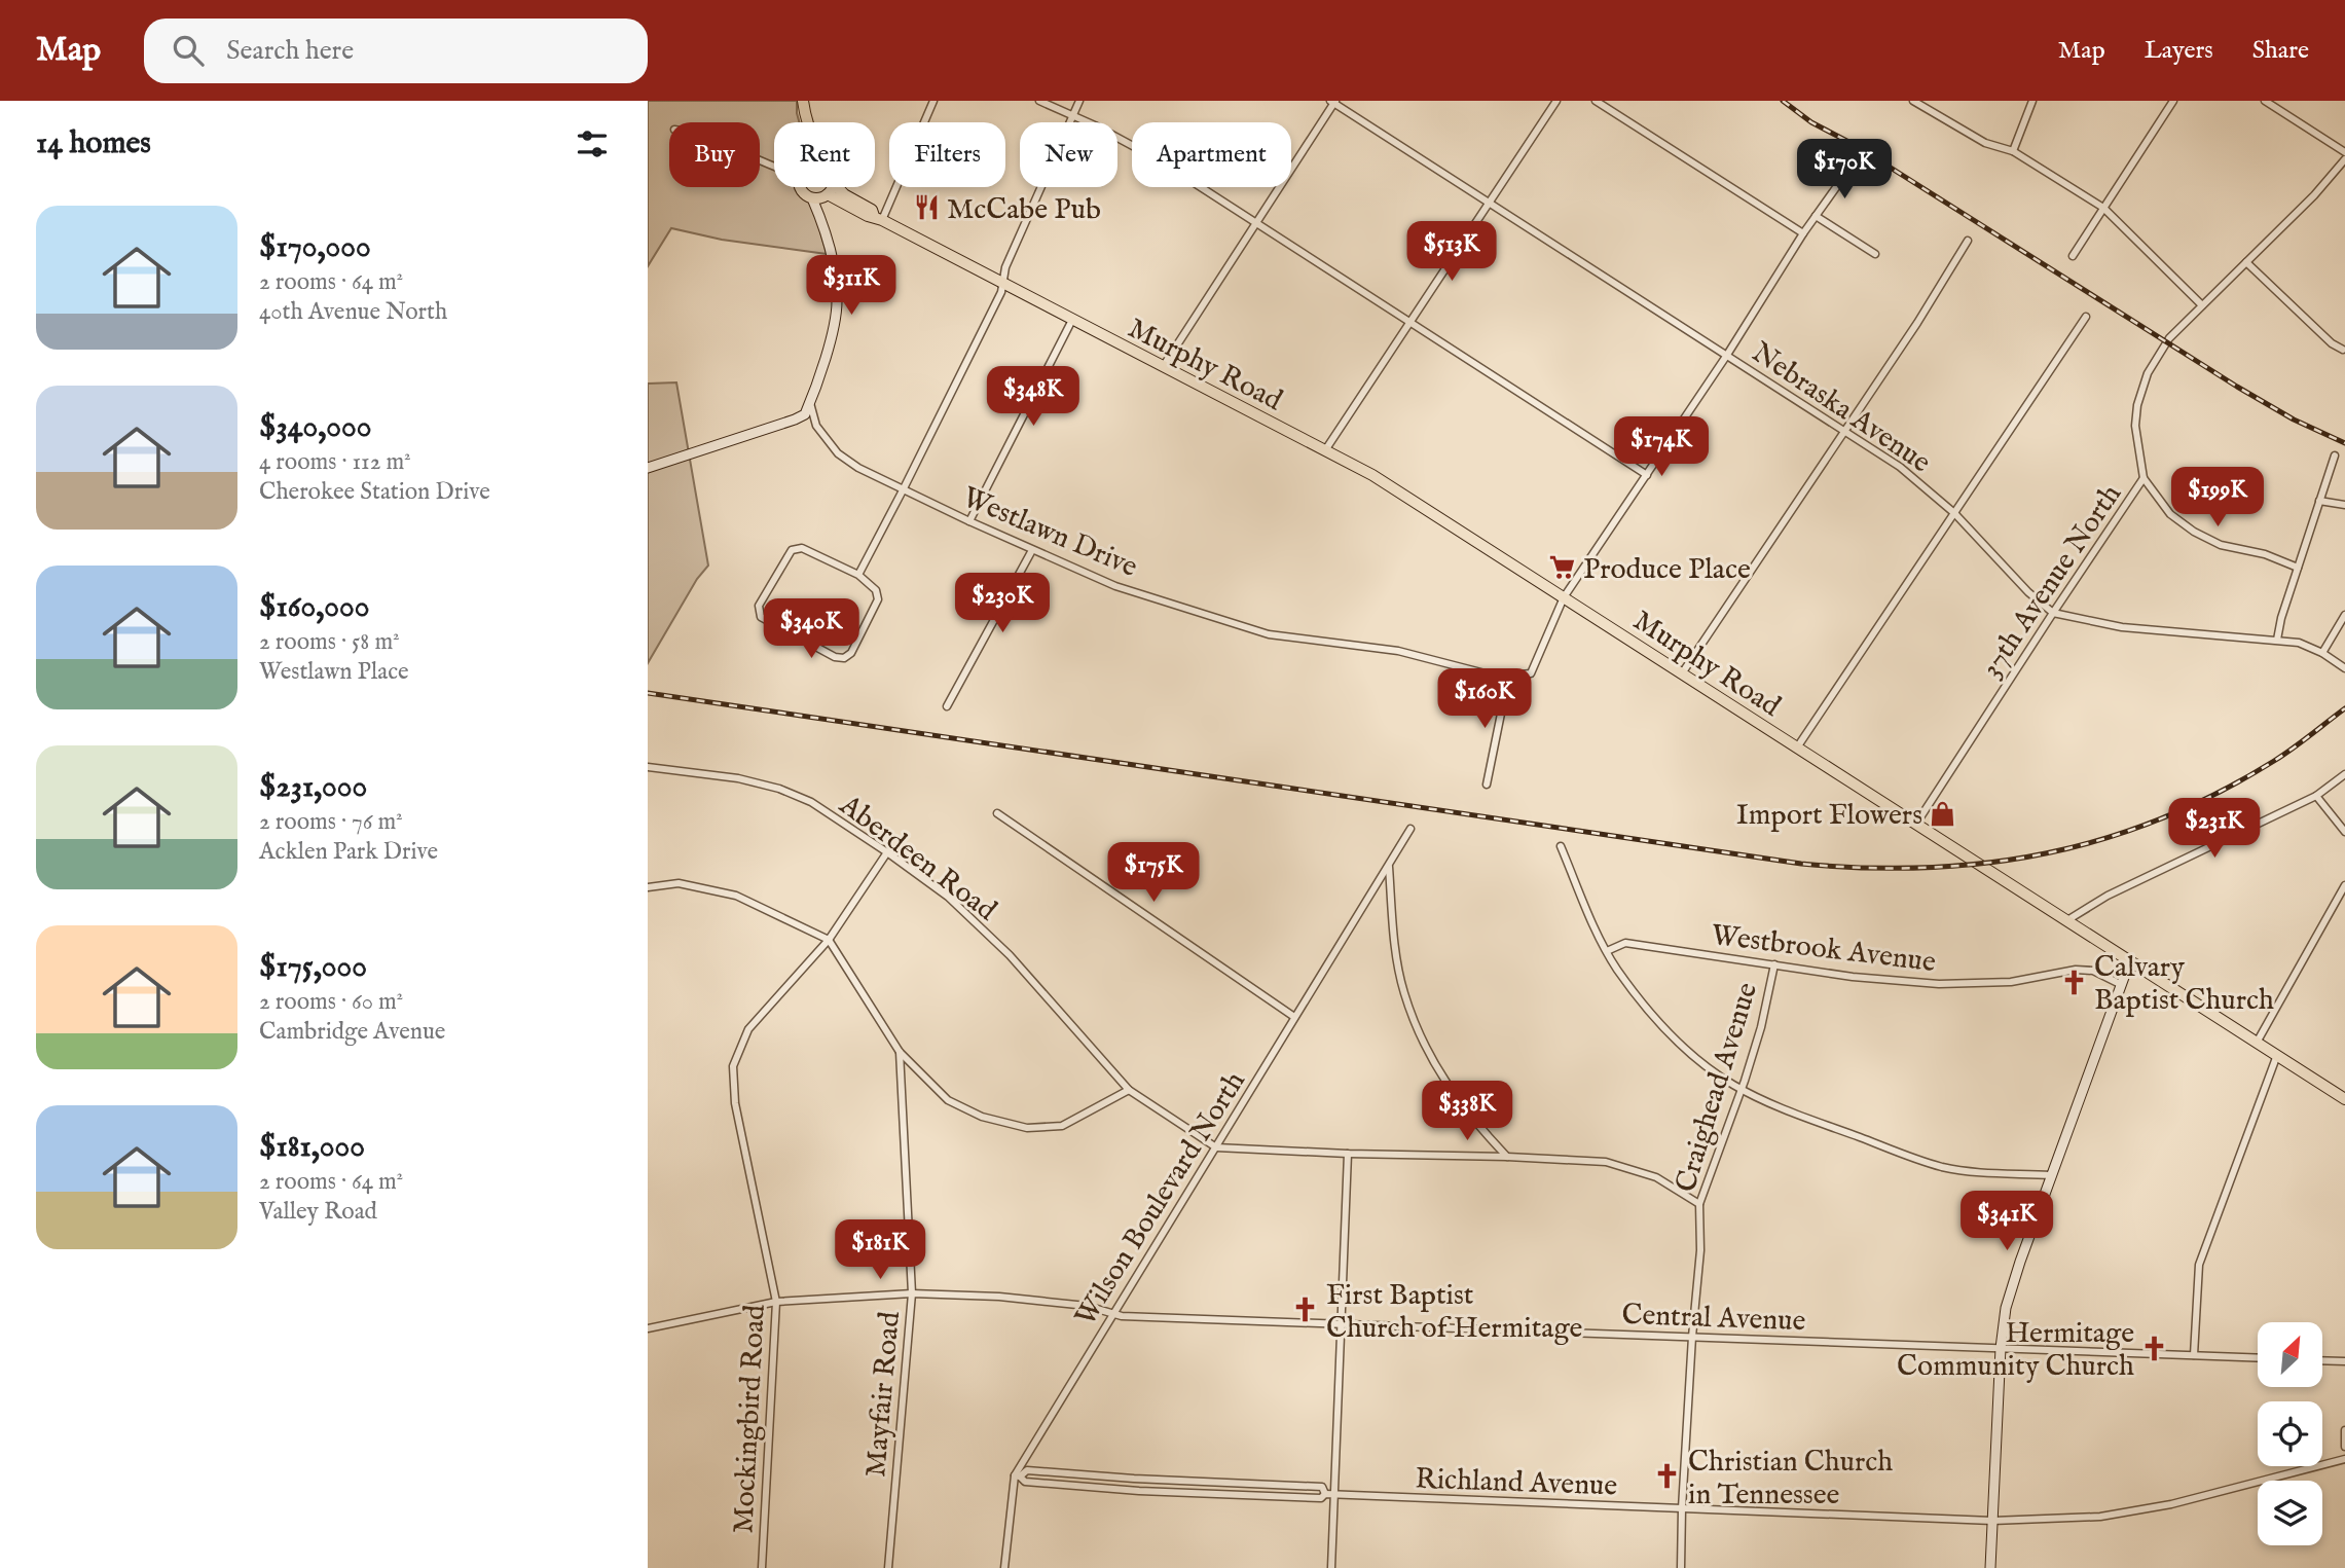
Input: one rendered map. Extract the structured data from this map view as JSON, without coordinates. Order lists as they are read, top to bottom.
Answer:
{
  "streets": {
    "main road": ["Murphy Road"],
    "street": [
      "Nebraska Avenue",
      "Westlawn Drive",
      "37th Avenue North",
      "Aberdeen Road",
      "Westbrook Avenue",
      "Craighead Avenue",
      "Wilson Boulevard North",
      "Central Avenue",
      "Mayfair Road",
      "Mockingbird Road",
      "Richland Avenue"
    ]
  },
  "crossings": [
    ["Murphy Road", "37th Avenue North"],
    ["Nebraska Avenue", "37th Avenue North"],
    ["Aberdeen Road", "Wilson Boulevard North"],
    ["Aberdeen Road", "Mockingbird Road"],
    ["Westbrook Avenue", "Craighead Avenue"],
    ["Craighead Avenue", "Central Avenue"],
    ["Craighead Avenue", "Richland Avenue"],
    ["Wilson Boulevard North", "Central Avenue"],
    ["Wilson Boulevard North", "Richland Avenue"],
    ["Central Avenue", "Mayfair Road"],
    ["Central Avenue", "Mockingbird Road"]
  ],
  "places": {
    "restaurant": ["McCabe Pub"],
    "supermarket": ["Produce Place"],
    "shop": ["Import Flowers"],
    "church": [
      "Calvary Baptist Church",
      "First Baptist Church of Hermitage",
      "Hermitage Community Church",
      "Christian Church in Tennessee"
    ]
  },
  "north": "top right",
  "page": {
    "header": "Map",
    "search": "Search here",
    "nav": ["Map", "Layers", "Share"],
    "heading": "14 homes",
    "chip": [
      "Buy",
      "Rent",
      "Filters",
      "New",
      "Apartment"
    ],
    "price": [
      "$170K",
      "$513K",
      "$311K",
      "$348K",
      "$174K",
      "$199K",
      "$230K",
      "$340K",
      "$160K",
      "$231K",
      "$175K",
      "$338K",
      "$341K",
      "$181K"
    ],
    "list": [
      {
        "name": "$170,000",
        "note": "2 rooms · 64 m² · 40th Avenue North"
      },
      {
        "name": "$340,000",
        "note": "4 rooms · 112 m² · Cherokee Station Drive"
      },
      {
        "name": "$160,000",
        "note": "2 rooms · 58 m² · Westlawn Place"
      },
      {
        "name": "$231,000",
        "note": "2 rooms · 76 m² · Acklen Park Drive"
      },
      {
        "name": "$175,000",
        "note": "2 rooms · 60 m² · Cambridge Avenue"
      },
      {
        "name": "$181,000",
        "note": "2 rooms · 64 m² · Valley Road"
      }
    ]
  }
}
